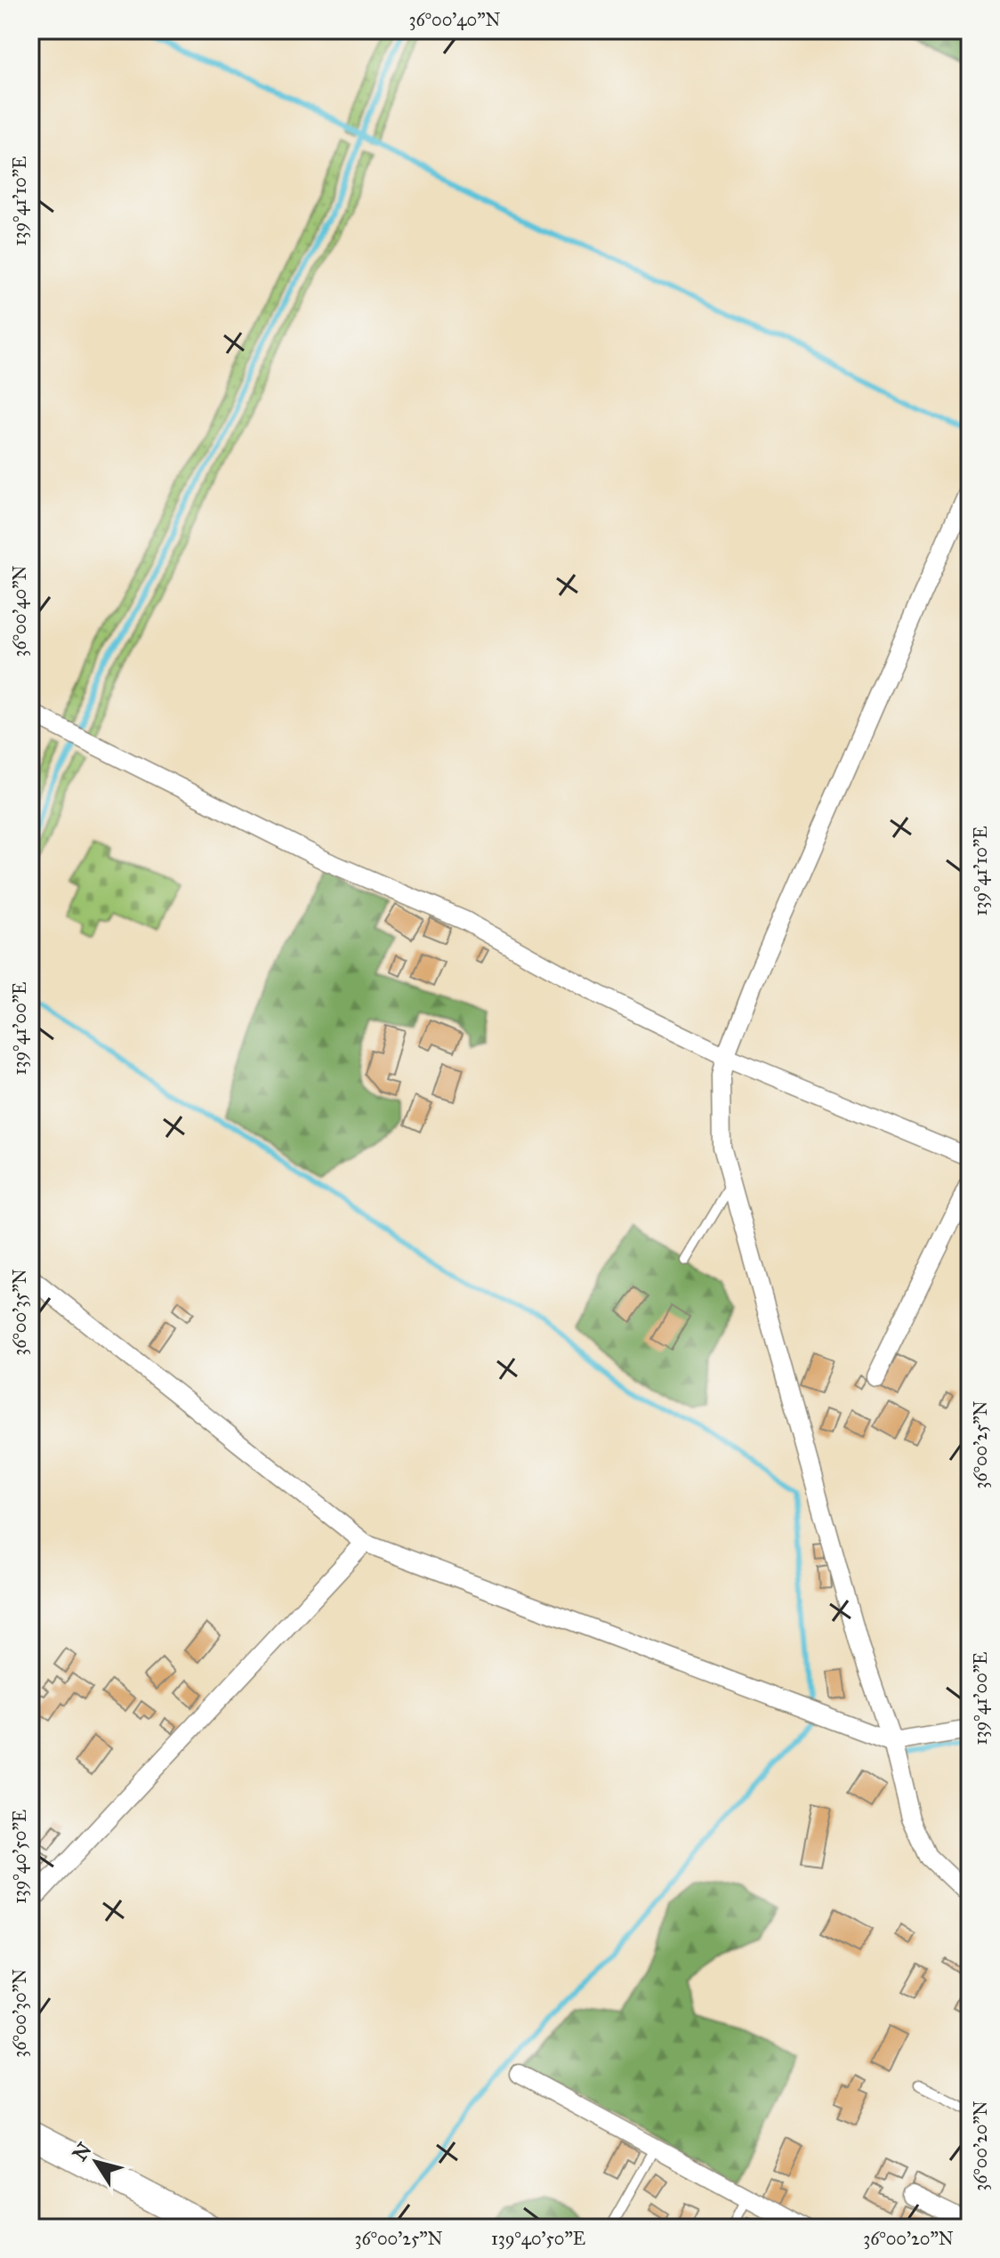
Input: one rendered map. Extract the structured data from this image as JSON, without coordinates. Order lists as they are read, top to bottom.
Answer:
{
  "north": "top left",
  "coordinates": [
    "36°00'40\"N",
    "139°41'10\"E",
    "139°41'00\"E",
    "36°00'35\"N",
    "36°00'25\"N",
    "139°40'50\"E",
    "36°00'30\"N",
    "36°00'20\"N"
  ]
}
